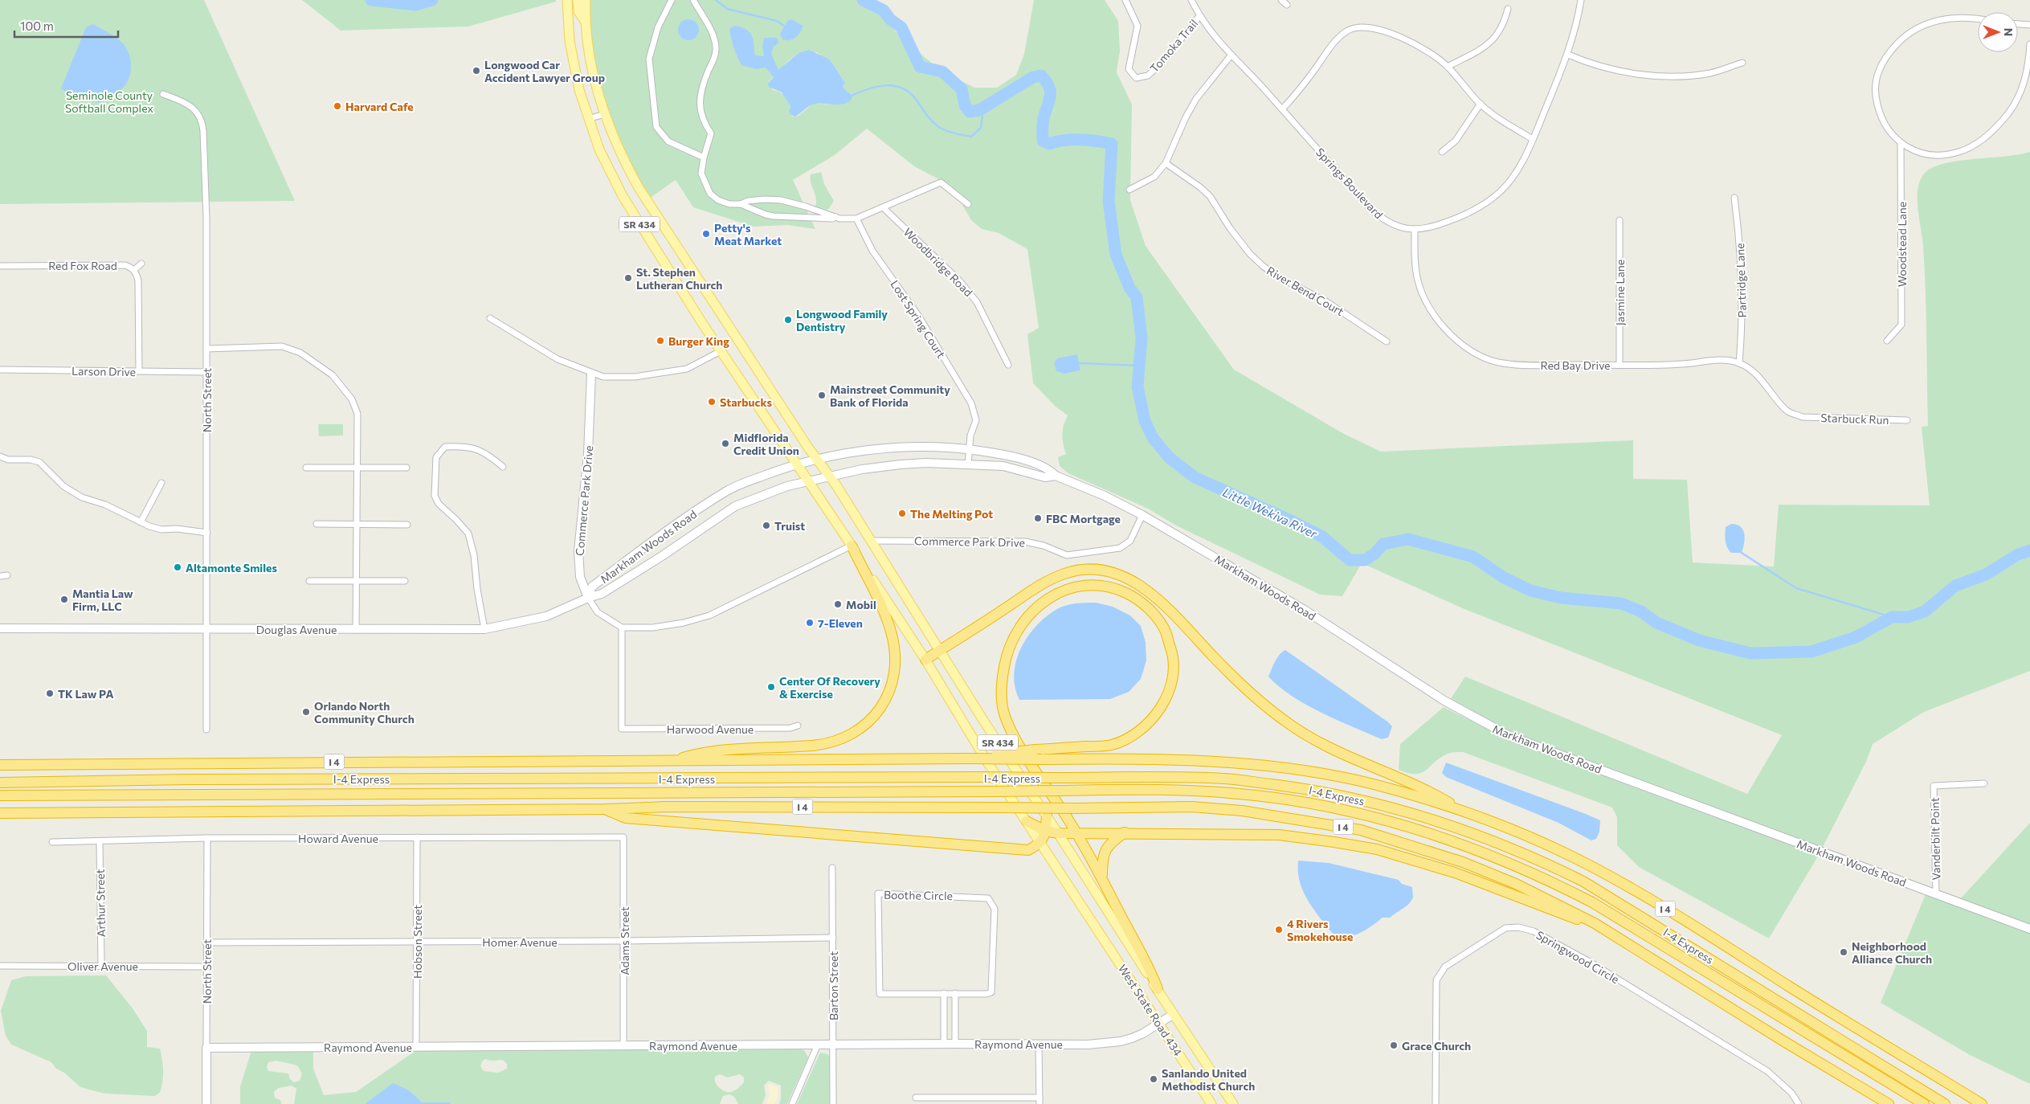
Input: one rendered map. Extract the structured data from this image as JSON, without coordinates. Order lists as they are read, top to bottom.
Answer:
{
  "streets": {
    "highway": ["I 4", "I-4 Express"],
    "main road": [
      "SR 434",
      "North Street",
      "Commerce Park Drive",
      "Markham Woods Road",
      "Douglas Avenue",
      "West State Road 434",
      "Raymond Avenue"
    ],
    "street": [
      "Tomoka Trail",
      "Springs Boulevard",
      "Woodstead Lane",
      "Woodbridge Road",
      "Red Fox Road",
      "Partridge Lane",
      "River Bend Court",
      "Jasmine Lane",
      "Lost Spring Court",
      "Red Bay Drive",
      "Larson Drive",
      "Starbuck Run",
      "Harwood Avenue",
      "Howard Avenue",
      "Vanderbilt Point",
      "Boothe Circle",
      "Arthur Street",
      "Adams Street",
      "Hobson Street",
      "Homer Avenue",
      "Springwood Circle",
      "Oliver Avenue",
      "Barton Street"
    ]
  },
  "crossings": [
    ["Tomoka Trail", "Springs Boulevard"],
    ["Springs Boulevard", "Red Bay Drive"],
    ["SR 434", "Commerce Park Drive"],
    ["SR 434", "Markham Woods Road"],
    ["SR 434", "West State Road 434"],
    ["SR 434", "Raymond Avenue"],
    ["Partridge Lane", "Red Bay Drive"],
    ["Partridge Lane", "Starbuck Run"],
    ["Jasmine Lane", "Red Bay Drive"],
    ["Lost Spring Court", "Markham Woods Road"],
    ["Red Bay Drive", "Starbuck Run"],
    ["Larson Drive", "North Street"],
    ["North Street", "Douglas Avenue"],
    ["North Street", "Howard Avenue"],
    ["North Street", "Homer Avenue"],
    ["North Street", "Oliver Avenue"],
    ["North Street", "Raymond Avenue"],
    ["Commerce Park Drive", "Markham Woods Road"],
    ["Commerce Park Drive", "Douglas Avenue"],
    ["Commerce Park Drive", "Harwood Avenue"],
    ["Markham Woods Road", "Douglas Avenue"],
    ["Markham Woods Road", "Vanderbilt Point"],
    ["Howard Avenue", "Arthur Street"],
    ["Howard Avenue", "Adams Street"],
    ["Howard Avenue", "Hobson Street"],
    ["Arthur Street", "Oliver Avenue"],
    ["Adams Street", "Homer Avenue"],
    ["Adams Street", "Raymond Avenue"],
    ["Hobson Street", "Homer Avenue"],
    ["Hobson Street", "Raymond Avenue"],
    ["Homer Avenue", "Barton Street"],
    ["Barton Street", "Raymond Avenue"],
    ["West State Road 434", "Raymond Avenue"]
  ],
  "water": ["Little Wekiva River"],
  "parks": ["Seminole County Softball Complex"],
  "places": [
    "Longwood Car Accident Lawyer Group",
    "Harvard Cafe",
    "Petty's Meat Market",
    "St. Stephen Lutheran Church",
    "Longwood Family Dentistry",
    "Burger King",
    "Mainstreet Community Bank of Florida",
    "Starbucks",
    "Midflorida Credit Union",
    "The Melting Pot",
    "FBC Mortgage",
    "Truist",
    "Altamonte Smiles",
    "Mantia Law Firm, LLC",
    "Mobil",
    "7-Eleven",
    "Center Of Recovery & Exercise",
    "TK Law PA",
    "Orlando North Community Church",
    "4 Rivers Smokehouse",
    "Neighborhood Alliance Church",
    "Grace Church",
    "Sanlando United Methodist Church"
  ],
  "scale_bar": "100 m",
  "north": "right"
}
